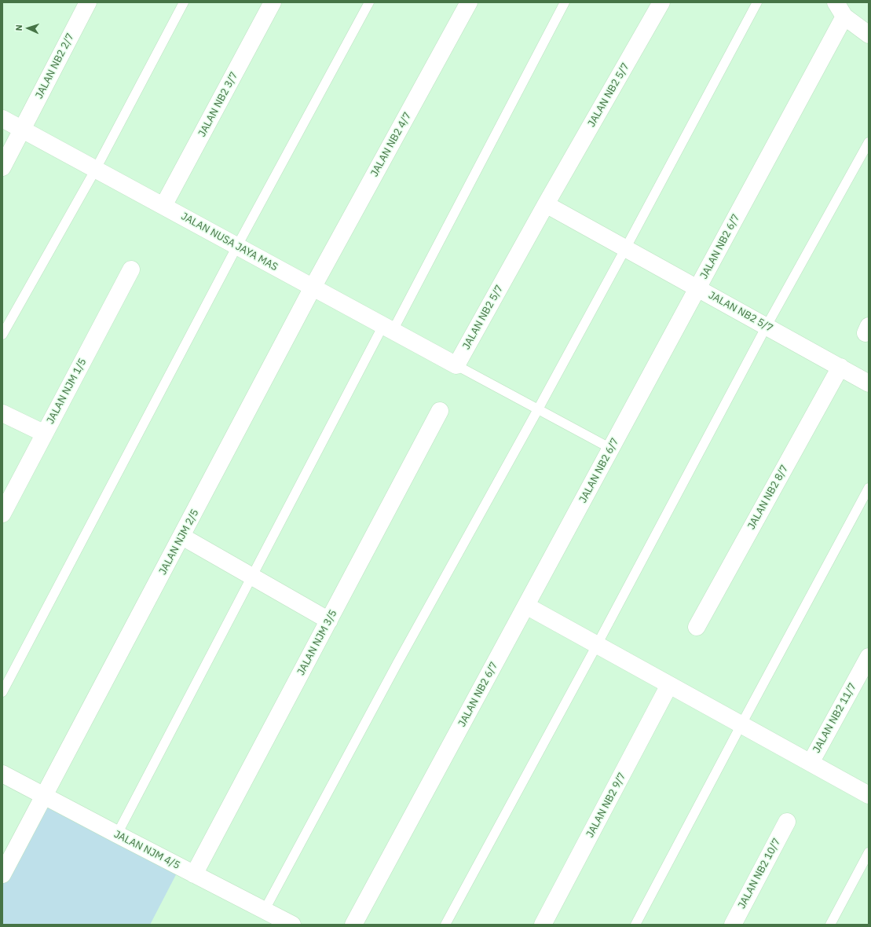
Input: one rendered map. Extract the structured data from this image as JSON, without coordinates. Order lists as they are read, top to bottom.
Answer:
{
  "streets": {
    "street": [
      "JALAN NB2 2/7",
      "JALAN NB2 5/7",
      "JALAN NB2 3/7",
      "JALAN NB2 4/7",
      "JALAN NUSA JAYA MAS",
      "JALAN NB2 6/7",
      "JALAN NJM 1/5",
      "JALAN NB2 8/7",
      "JALAN NJM 2/5",
      "JALAN NJM 3/5",
      "JALAN NB2 11/7",
      "JALAN NB2 9/7",
      "JALAN NJM 4/5",
      "JALAN NB2 10/7"
    ]
  },
  "crossings": [
    ["JALAN NB2 2/7", "JALAN NUSA JAYA MAS"],
    ["JALAN NB2 5/7", "JALAN NUSA JAYA MAS"],
    ["JALAN NB2 5/7", "JALAN NB2 6/7"],
    ["JALAN NB2 5/7", "JALAN NB2 8/7"],
    ["JALAN NB2 3/7", "JALAN NUSA JAYA MAS"],
    ["JALAN NB2 4/7", "JALAN NUSA JAYA MAS"],
    ["JALAN NB2 4/7", "JALAN NJM 2/5"],
    ["JALAN NUSA JAYA MAS", "JALAN NJM 2/5"],
    ["JALAN NJM 2/5", "JALAN NJM 4/5"],
    ["JALAN NJM 3/5", "JALAN NJM 4/5"]
  ],
  "north": "left"
}
